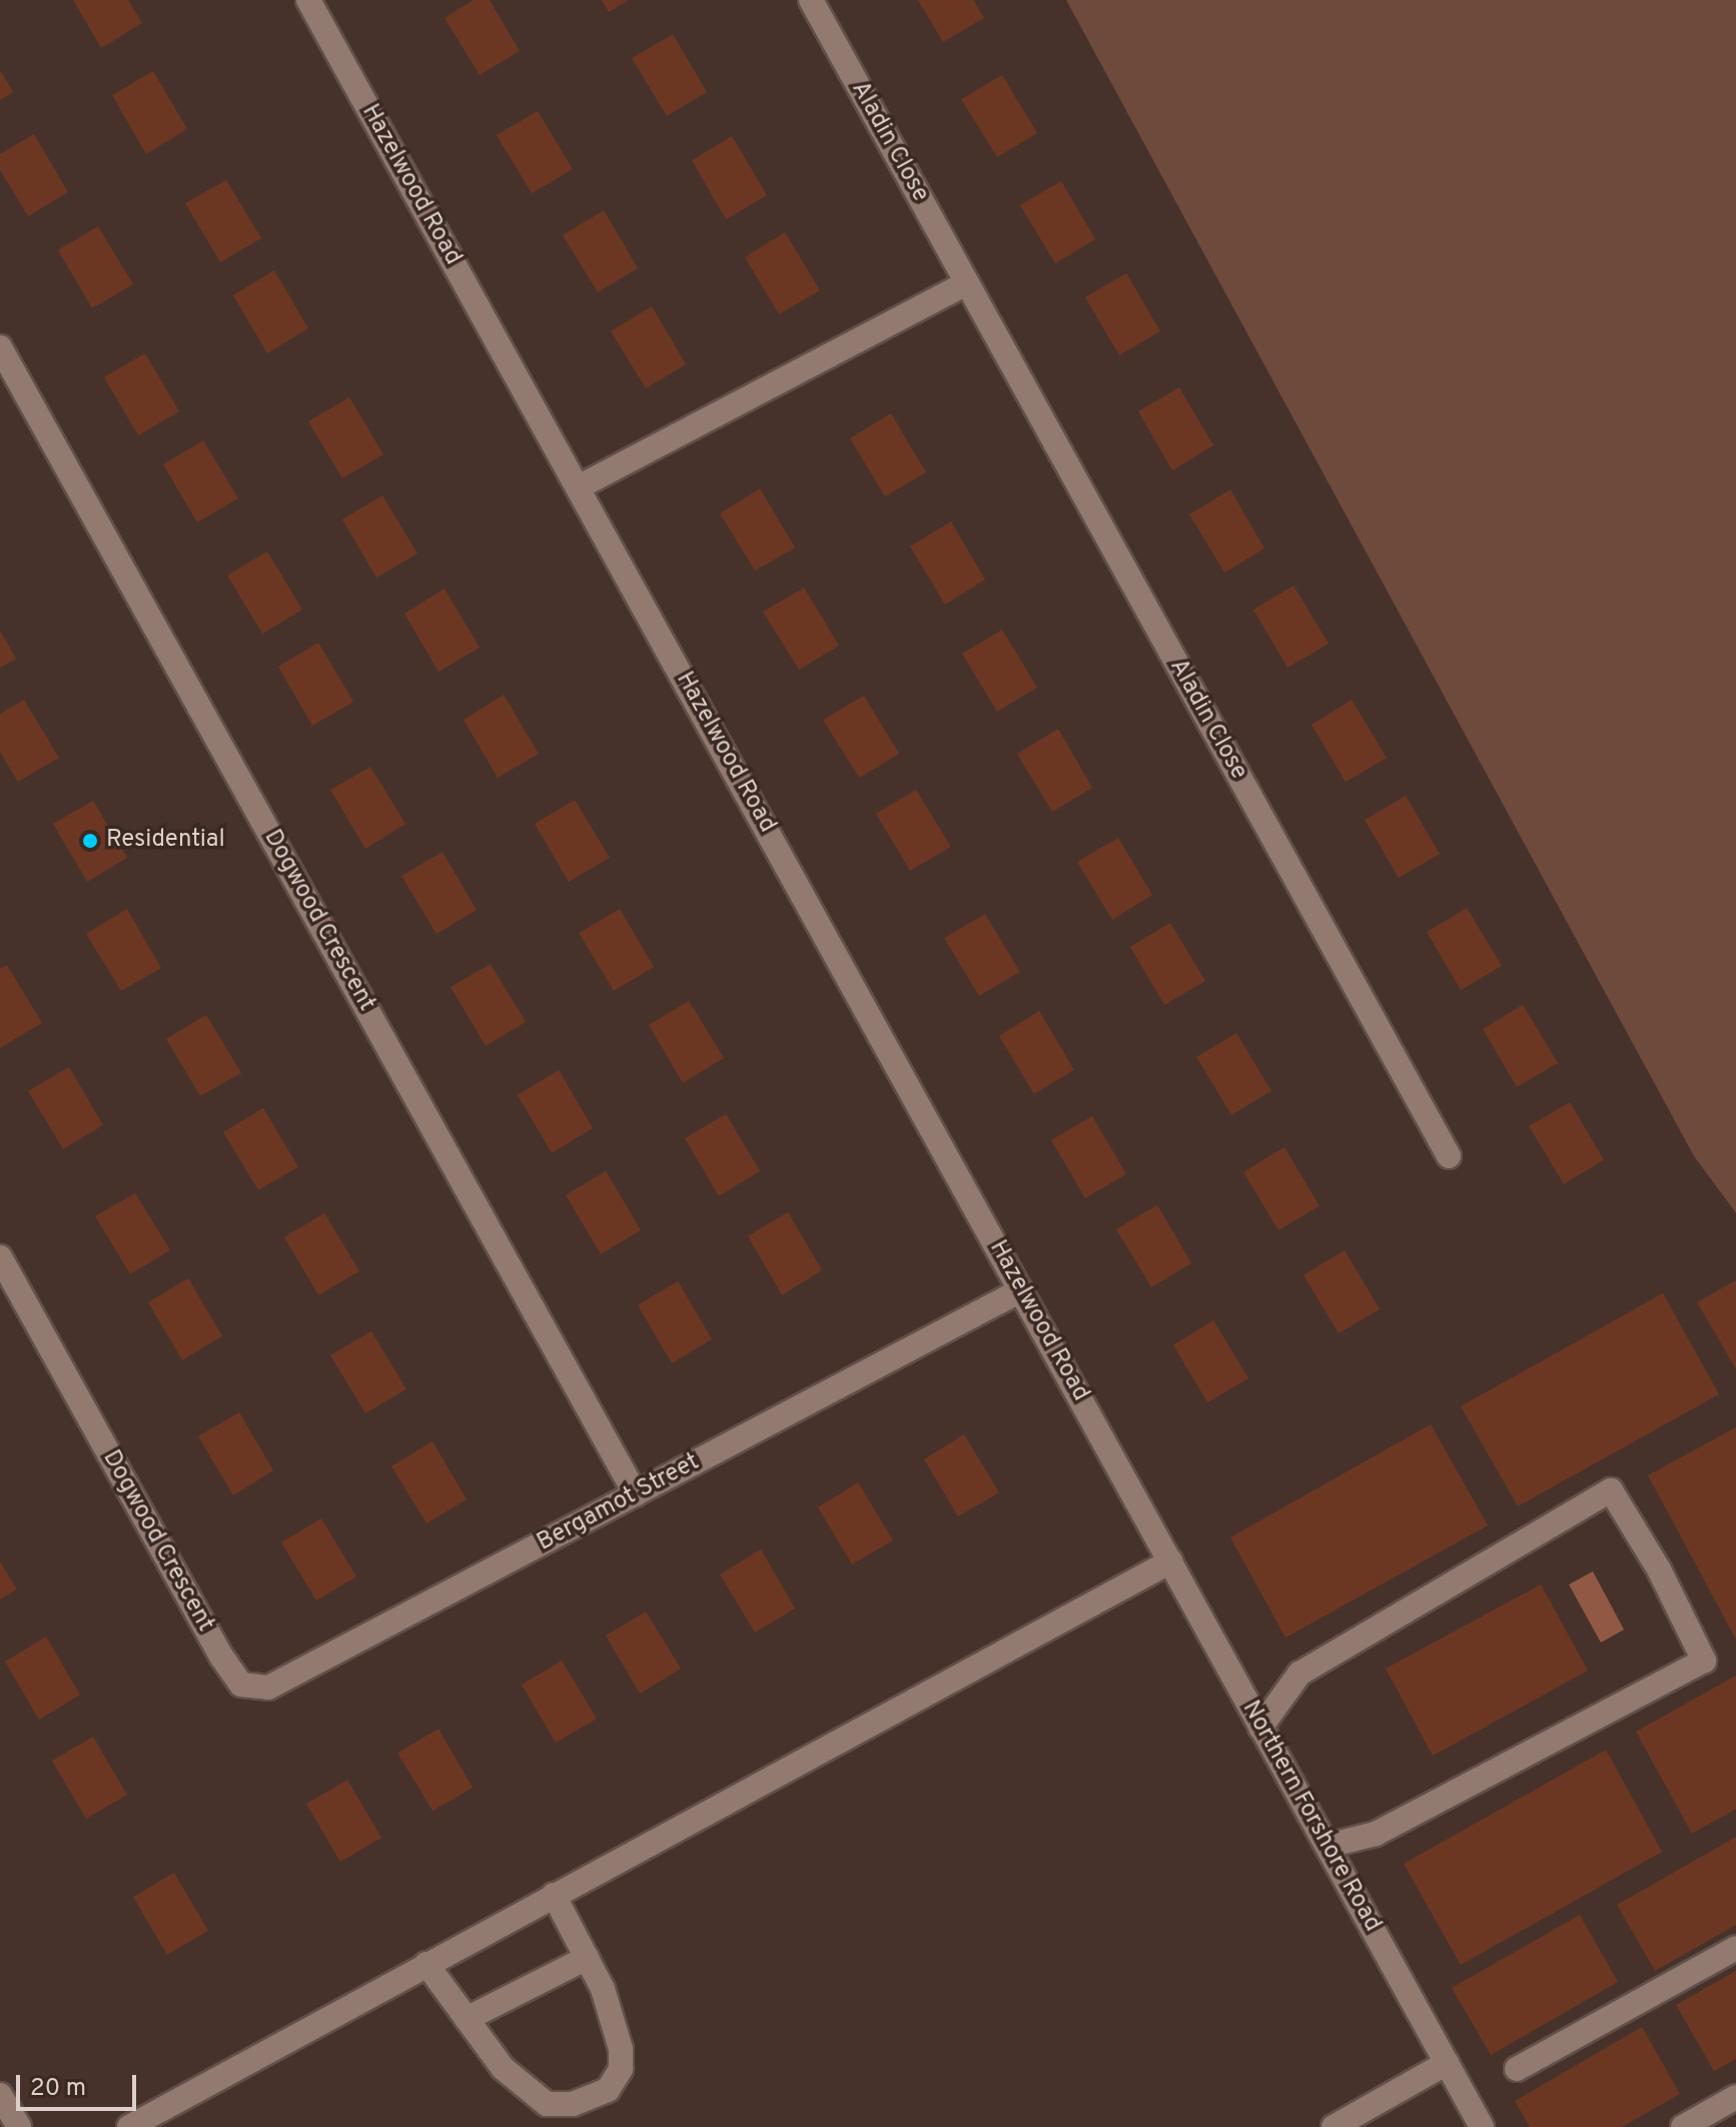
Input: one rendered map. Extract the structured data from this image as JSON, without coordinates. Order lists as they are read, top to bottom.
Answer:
{
  "streets": {
    "street": [
      "Aladin Close",
      "Hazelwood Road",
      "Dogwood Crescent",
      "Bergamot Street",
      "Northern Forshore Road"
    ]
  },
  "crossings": [
    ["Hazelwood Road", "Bergamot Street"],
    ["Hazelwood Road", "Northern Forshore Road"],
    ["Dogwood Crescent", "Bergamot Street"]
  ],
  "places": ["Residential"],
  "scale_bar": "20 m"
}
